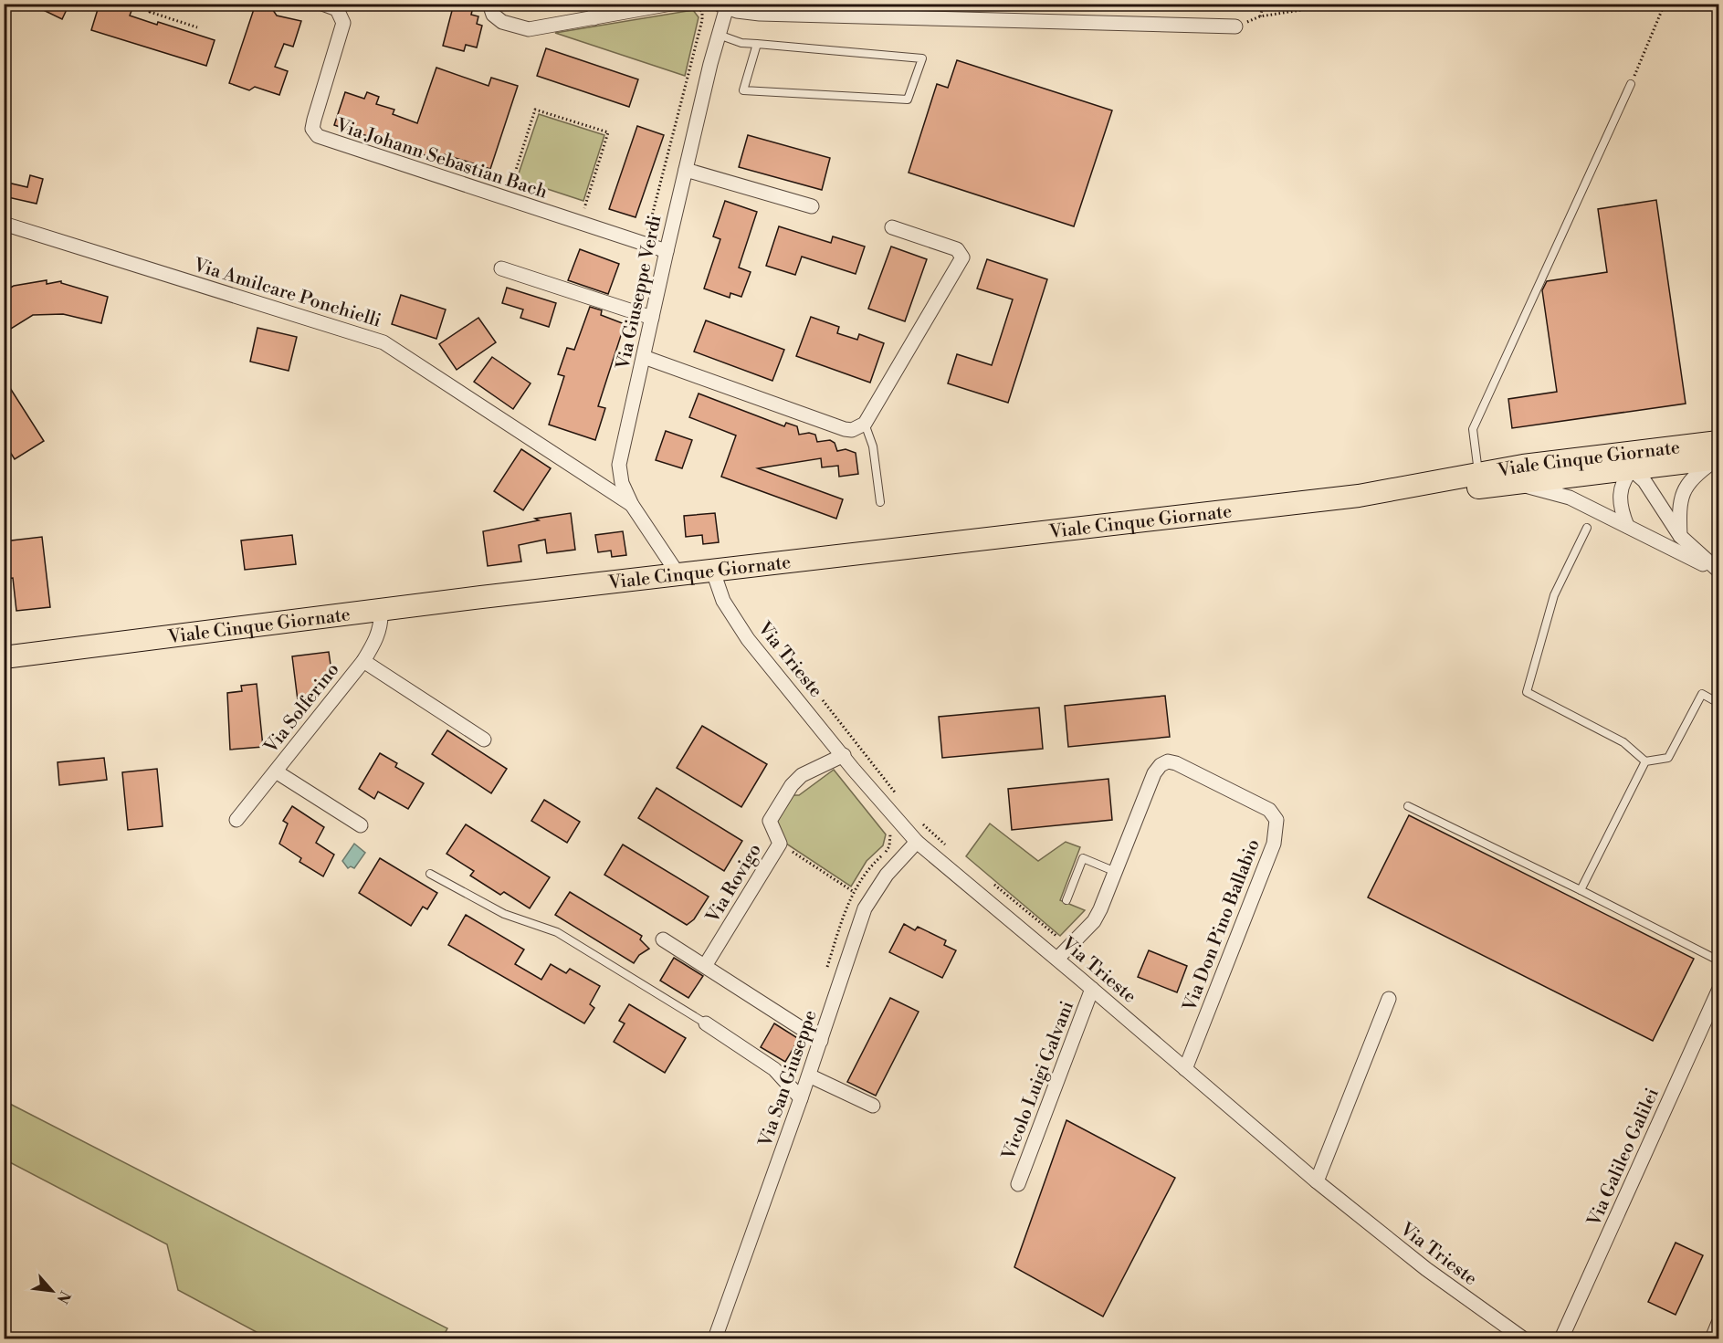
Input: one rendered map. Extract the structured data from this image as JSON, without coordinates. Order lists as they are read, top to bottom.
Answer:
{
  "streets": {
    "main road": ["Viale Cinque Giornate"],
    "street": [
      "Via Johann Sebastian Bach",
      "Via Amilcare Ponchielli",
      "Via Giuseppe Verdi",
      "Via Trieste",
      "Via Solferino",
      "Via Rovigo",
      "Via Don Pino Ballabio",
      "Via San Giuseppe",
      "Vicolo Luigi Galvani",
      "Via Galileo Galilei"
    ]
  },
  "crossings": [
    ["Via Johann Sebastian Bach", "Via Giuseppe Verdi"],
    ["Via Amilcare Ponchielli", "Via Giuseppe Verdi"],
    ["Via Giuseppe Verdi", "Viale Cinque Giornate"],
    ["Viale Cinque Giornate", "Via Trieste"],
    ["Viale Cinque Giornate", "Via Solferino"],
    ["Via Trieste", "Via Rovigo"],
    ["Via Trieste", "Via Don Pino Ballabio"],
    ["Via Trieste", "Via San Giuseppe"],
    ["Via Trieste", "Vicolo Luigi Galvani"]
  ],
  "north": "bottom right"
}
